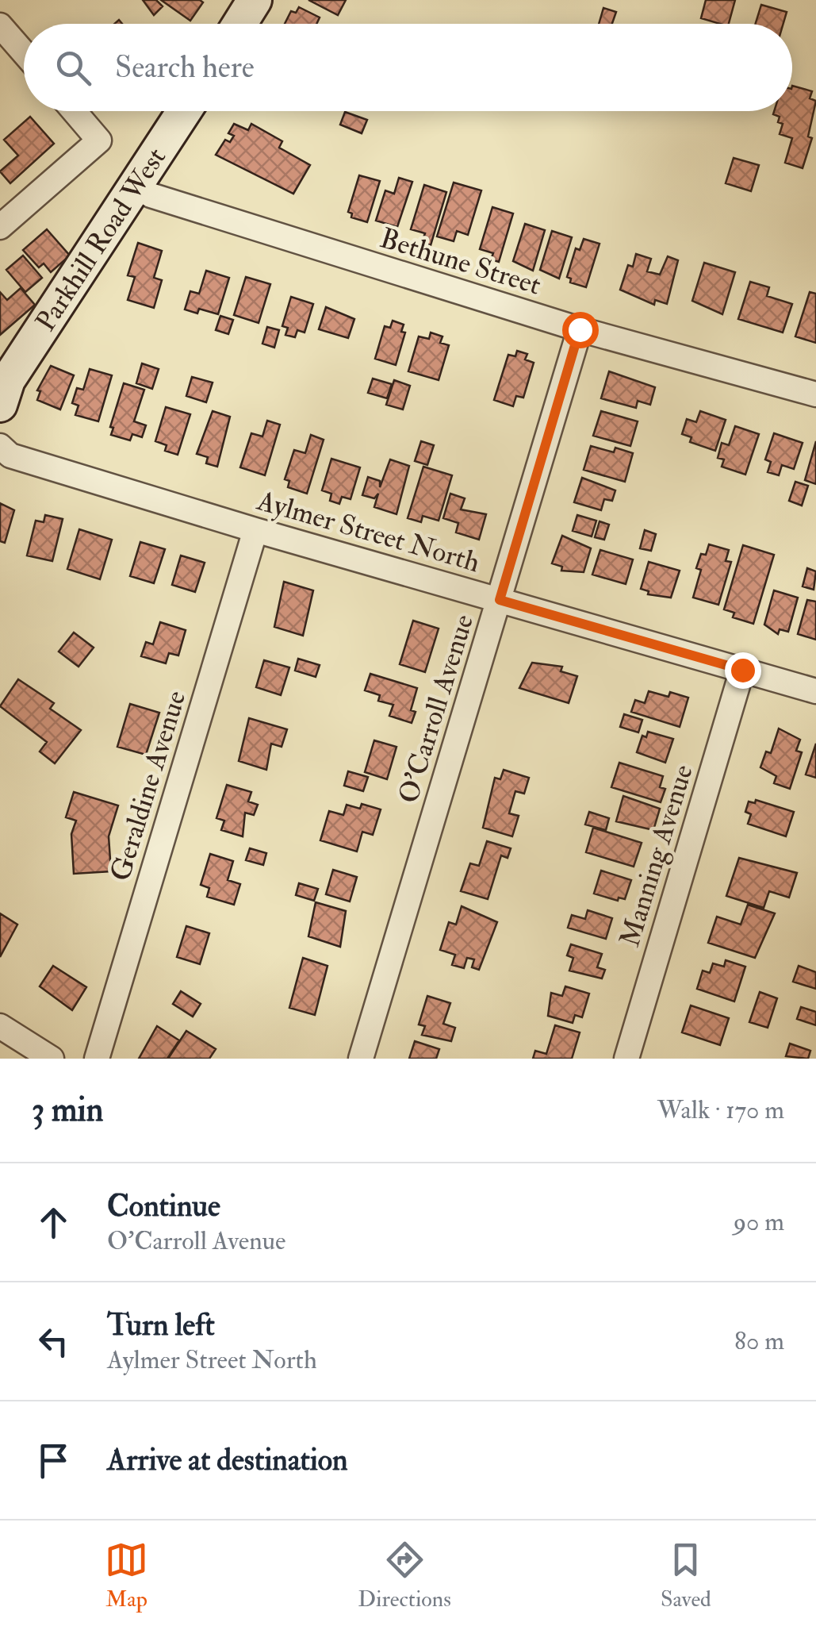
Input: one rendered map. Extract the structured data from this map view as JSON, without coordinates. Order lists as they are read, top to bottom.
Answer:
{
  "streets": {
    "main road": ["Parkhill Road West"],
    "street": [
      "Bethune Street",
      "Aylmer Street North",
      "O'Carroll Avenue",
      "Geraldine Avenue",
      "Manning Avenue"
    ]
  },
  "crossings": [
    ["Parkhill Road West", "Bethune Street"],
    ["Bethune Street", "O'Carroll Avenue"],
    ["Aylmer Street North", "O'Carroll Avenue"],
    ["Aylmer Street North", "Geraldine Avenue"],
    ["Aylmer Street North", "Manning Avenue"]
  ],
  "page": {
    "search": "Search here",
    "heading": ["3 min", "Walk · 170 m"],
    "list": [
      ["Continue", "O'Carroll Avenue", "90 m"],
      ["Turn left", "Aylmer Street North", "80 m"],
      "Arrive at destination"
    ],
    "nav": ["Map", "Directions", "Saved"]
  }
}
